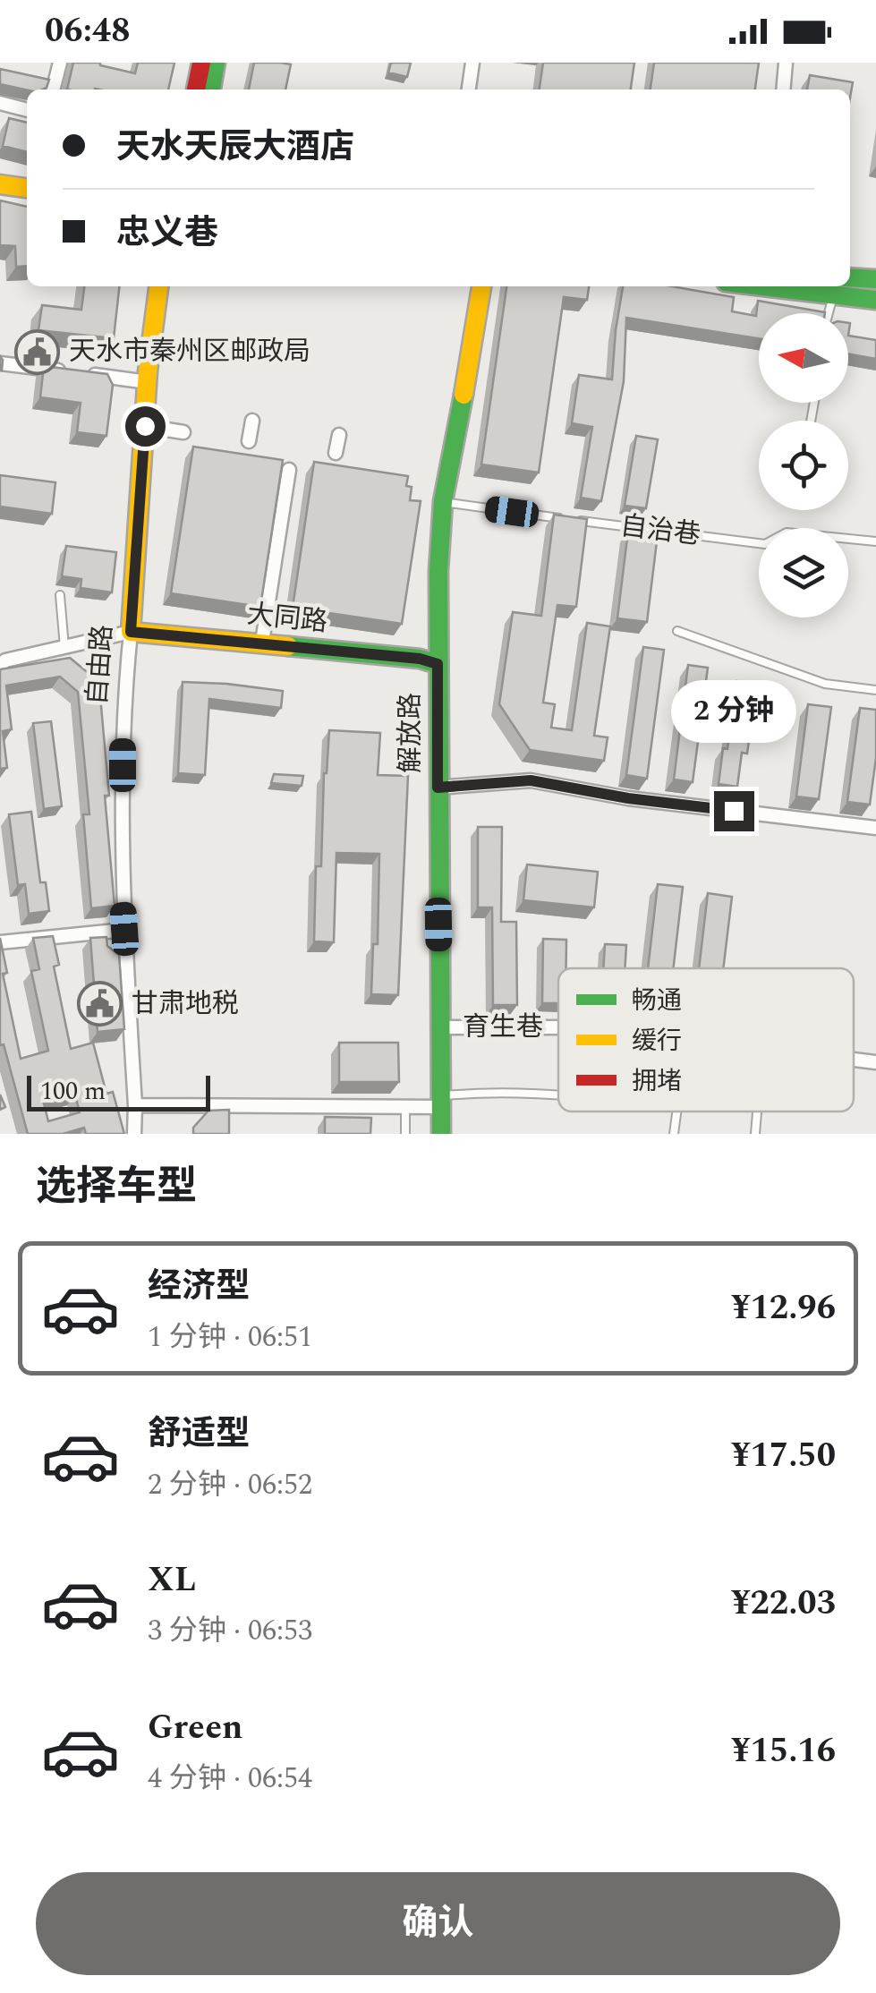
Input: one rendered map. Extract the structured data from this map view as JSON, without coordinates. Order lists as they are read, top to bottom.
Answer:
{
  "streets": {
    "main road": ["大同路", "自由路", "解放路"],
    "street": ["育生巷"],
    "lane": ["自治巷"]
  },
  "crossings": [
    ["自治巷", "解放路"],
    ["大同路", "自由路"],
    ["大同路", "解放路"],
    ["解放路", "育生巷"]
  ],
  "places": {
    "public building": ["天水市秦州区邮政局", "甘肃地税"]
  },
  "legend": ["畅通", "缓行", "拥堵"],
  "scale_bar": "100 m",
  "north": "left",
  "page": {
    "status": "06:48",
    "banner": ["天水天辰大酒店", "忠义巷"],
    "bubble": "2 分钟",
    "scale": "100 m",
    "heading": "选择车型",
    "list": [
      {
        "name": "经济型",
        "note": "1 分钟 · 06:51",
        "value": "¥12.96"
      },
      {
        "name": "舒适型",
        "note": "2 分钟 · 06:52",
        "value": "¥17.50"
      },
      {
        "name": "XL",
        "note": "3 分钟 · 06:53",
        "value": "¥22.03"
      },
      {
        "name": "Green",
        "note": "4 分钟 · 06:54",
        "value": "¥15.16"
      }
    ],
    "buttons": "确认"
  }
}
